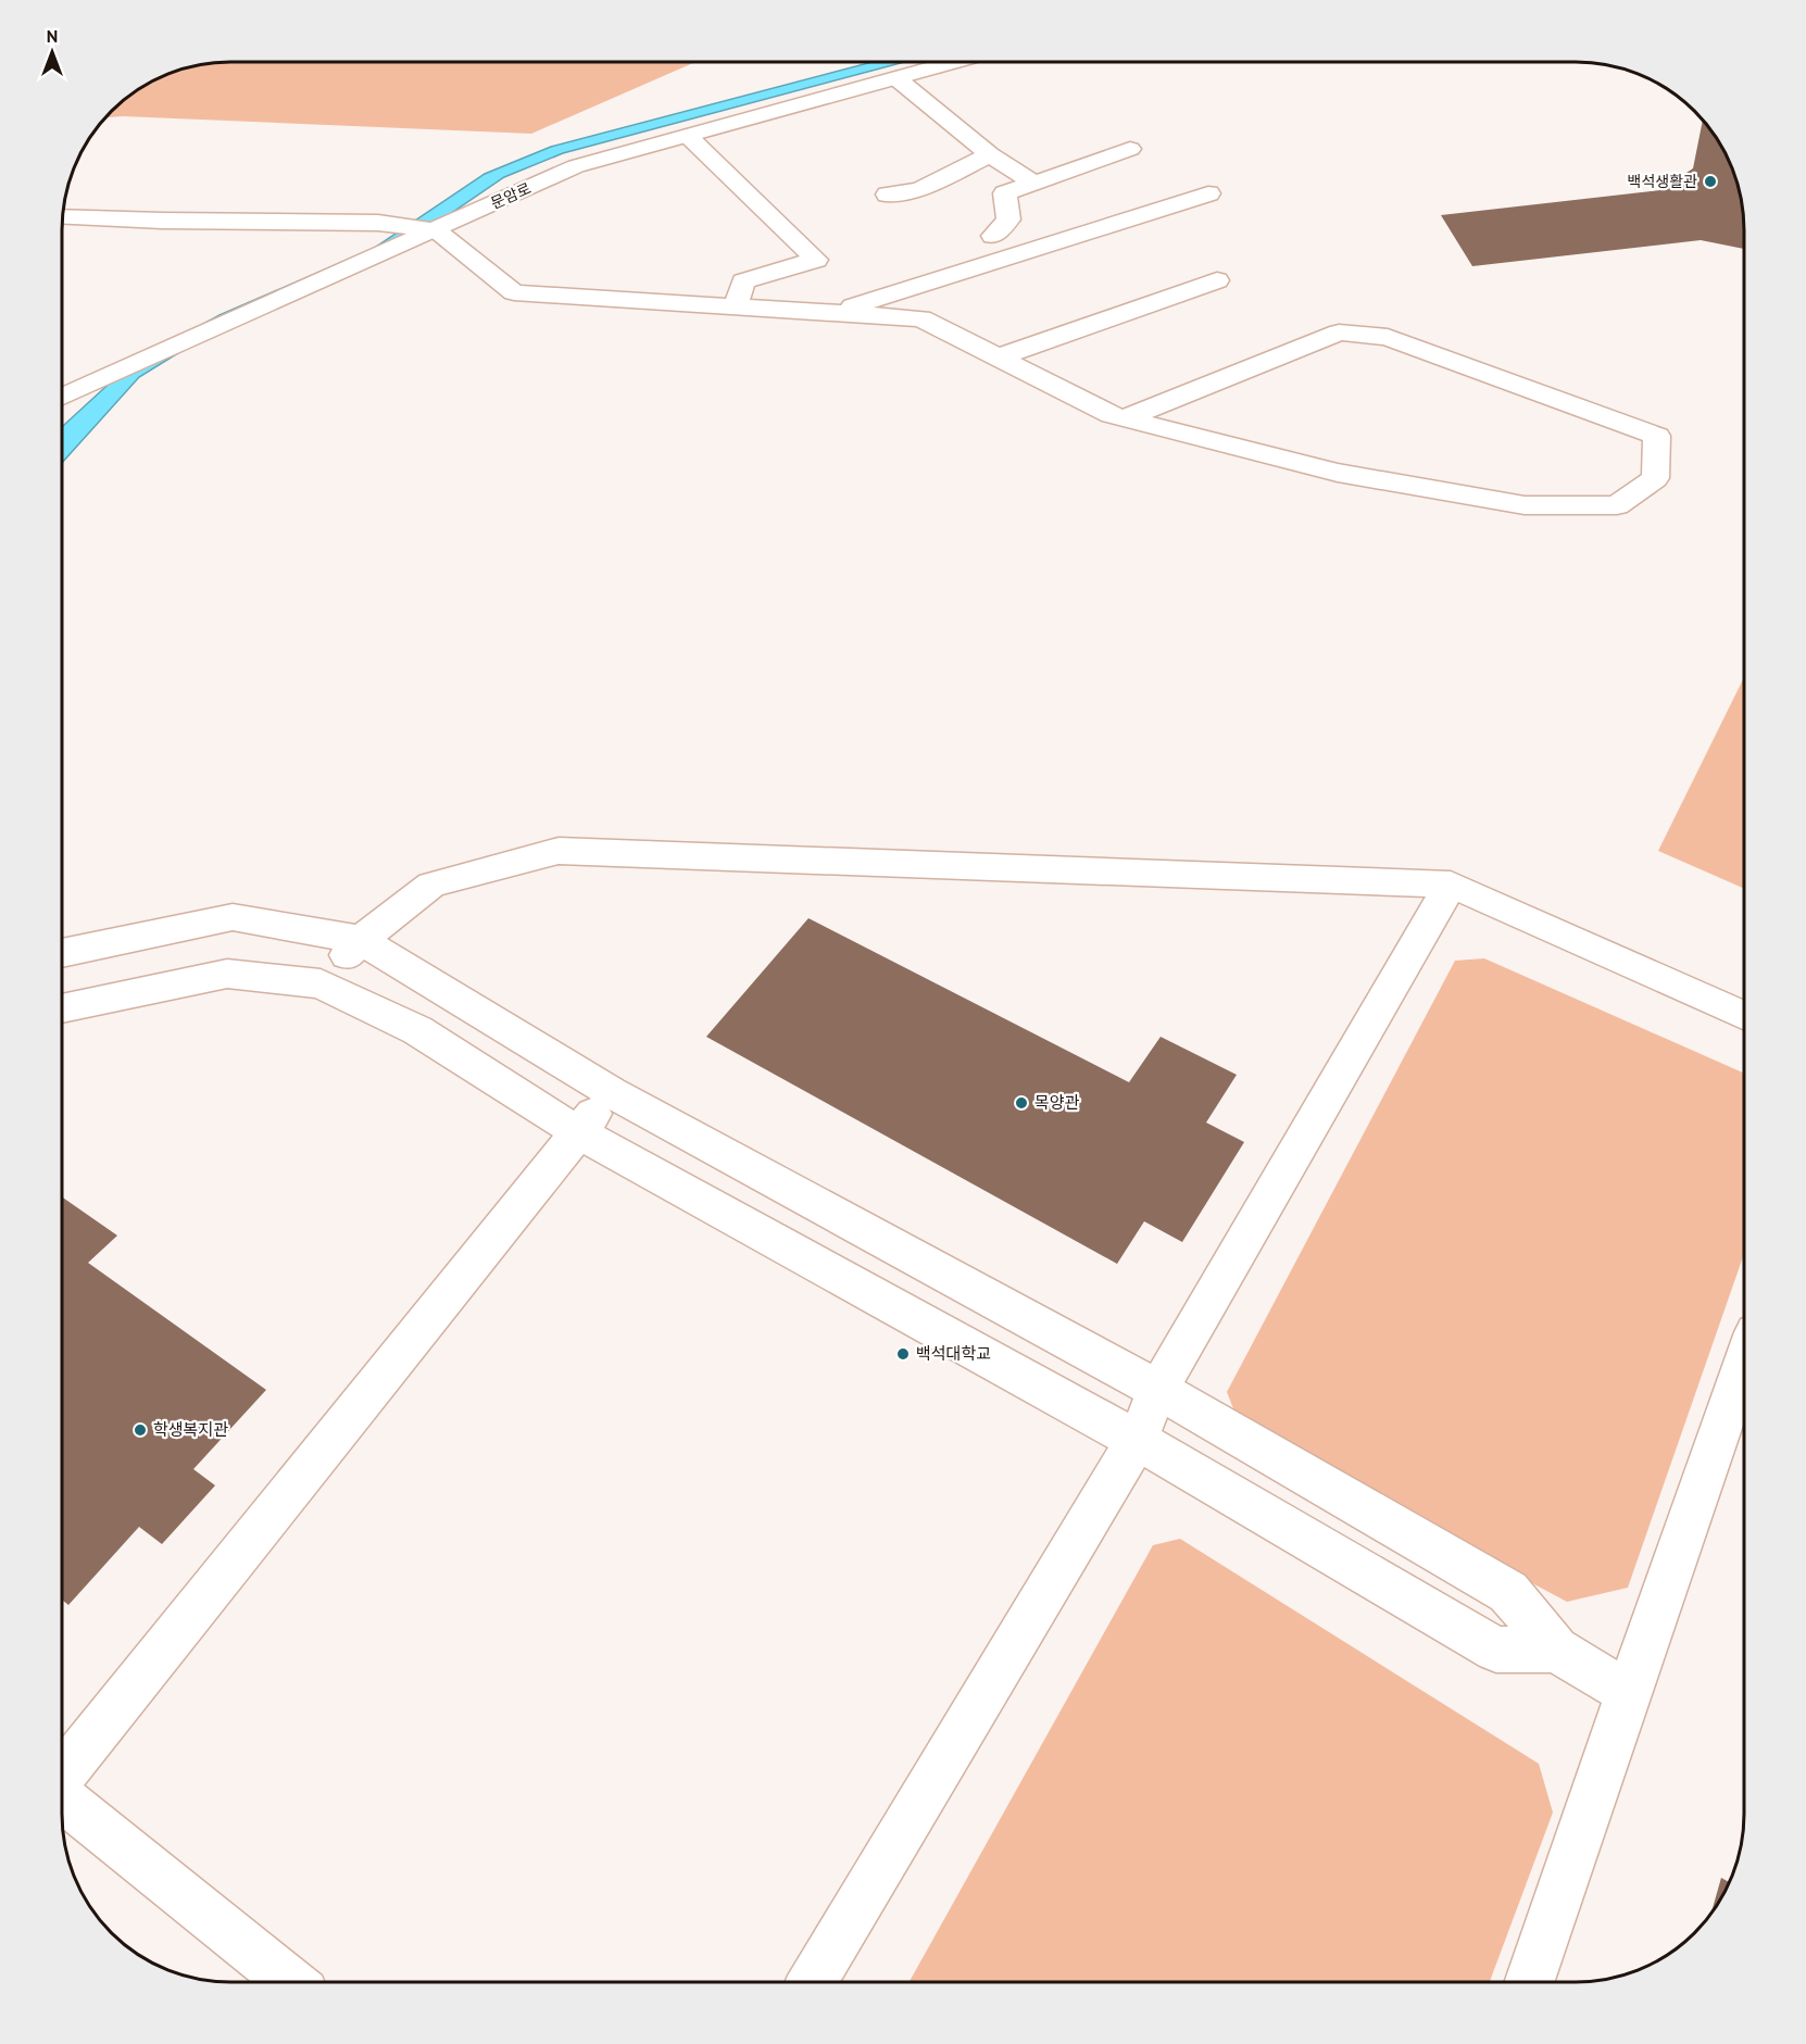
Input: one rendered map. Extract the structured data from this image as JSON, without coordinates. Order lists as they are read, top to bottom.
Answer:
{
  "streets": {
    "street": ["문암로"]
  },
  "places": [
    "백석생활관",
    "목양관",
    "백석대학교",
    "학생복지관"
  ],
  "north": "top"
}
